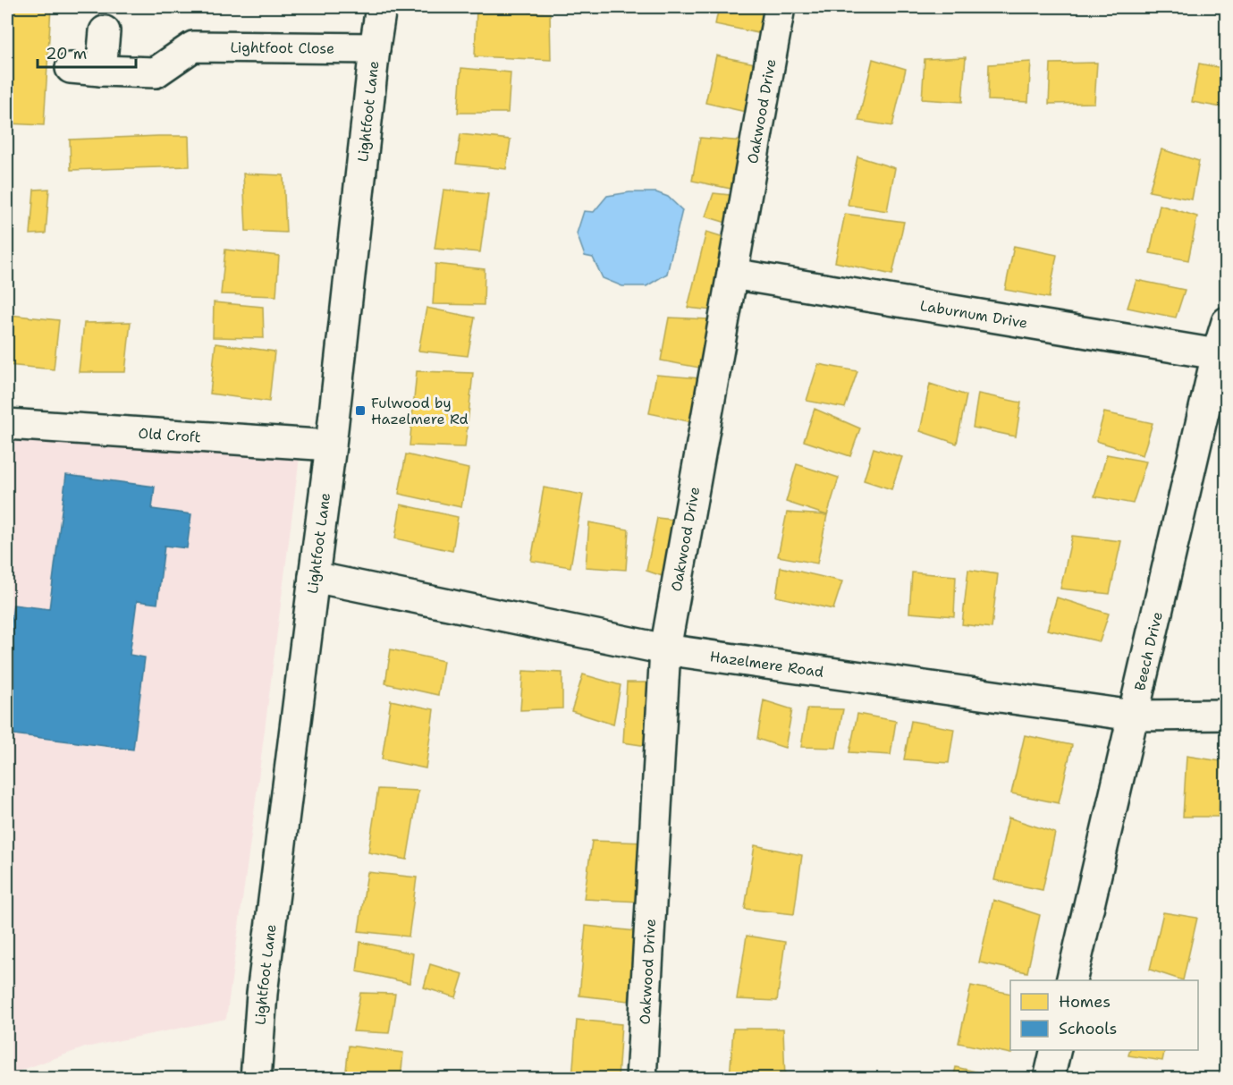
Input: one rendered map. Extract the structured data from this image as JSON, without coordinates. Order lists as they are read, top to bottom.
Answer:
{
  "streets": {
    "street": [
      "Lightfoot Close",
      "Lightfoot Lane",
      "Oakwood Drive",
      "Laburnum Drive",
      "Old Croft",
      "Beech Drive",
      "Hazelmere Road"
    ]
  },
  "crossings": [
    ["Lightfoot Close", "Lightfoot Lane"],
    ["Lightfoot Lane", "Old Croft"],
    ["Lightfoot Lane", "Hazelmere Road"],
    ["Oakwood Drive", "Laburnum Drive"],
    ["Oakwood Drive", "Hazelmere Road"],
    ["Laburnum Drive", "Beech Drive"],
    ["Beech Drive", "Hazelmere Road"]
  ],
  "places": {
    "transit": ["Fulwood by Hazelmere Rd"]
  },
  "legend": ["Homes", "Schools"],
  "scale_bar": "20 m"
}
